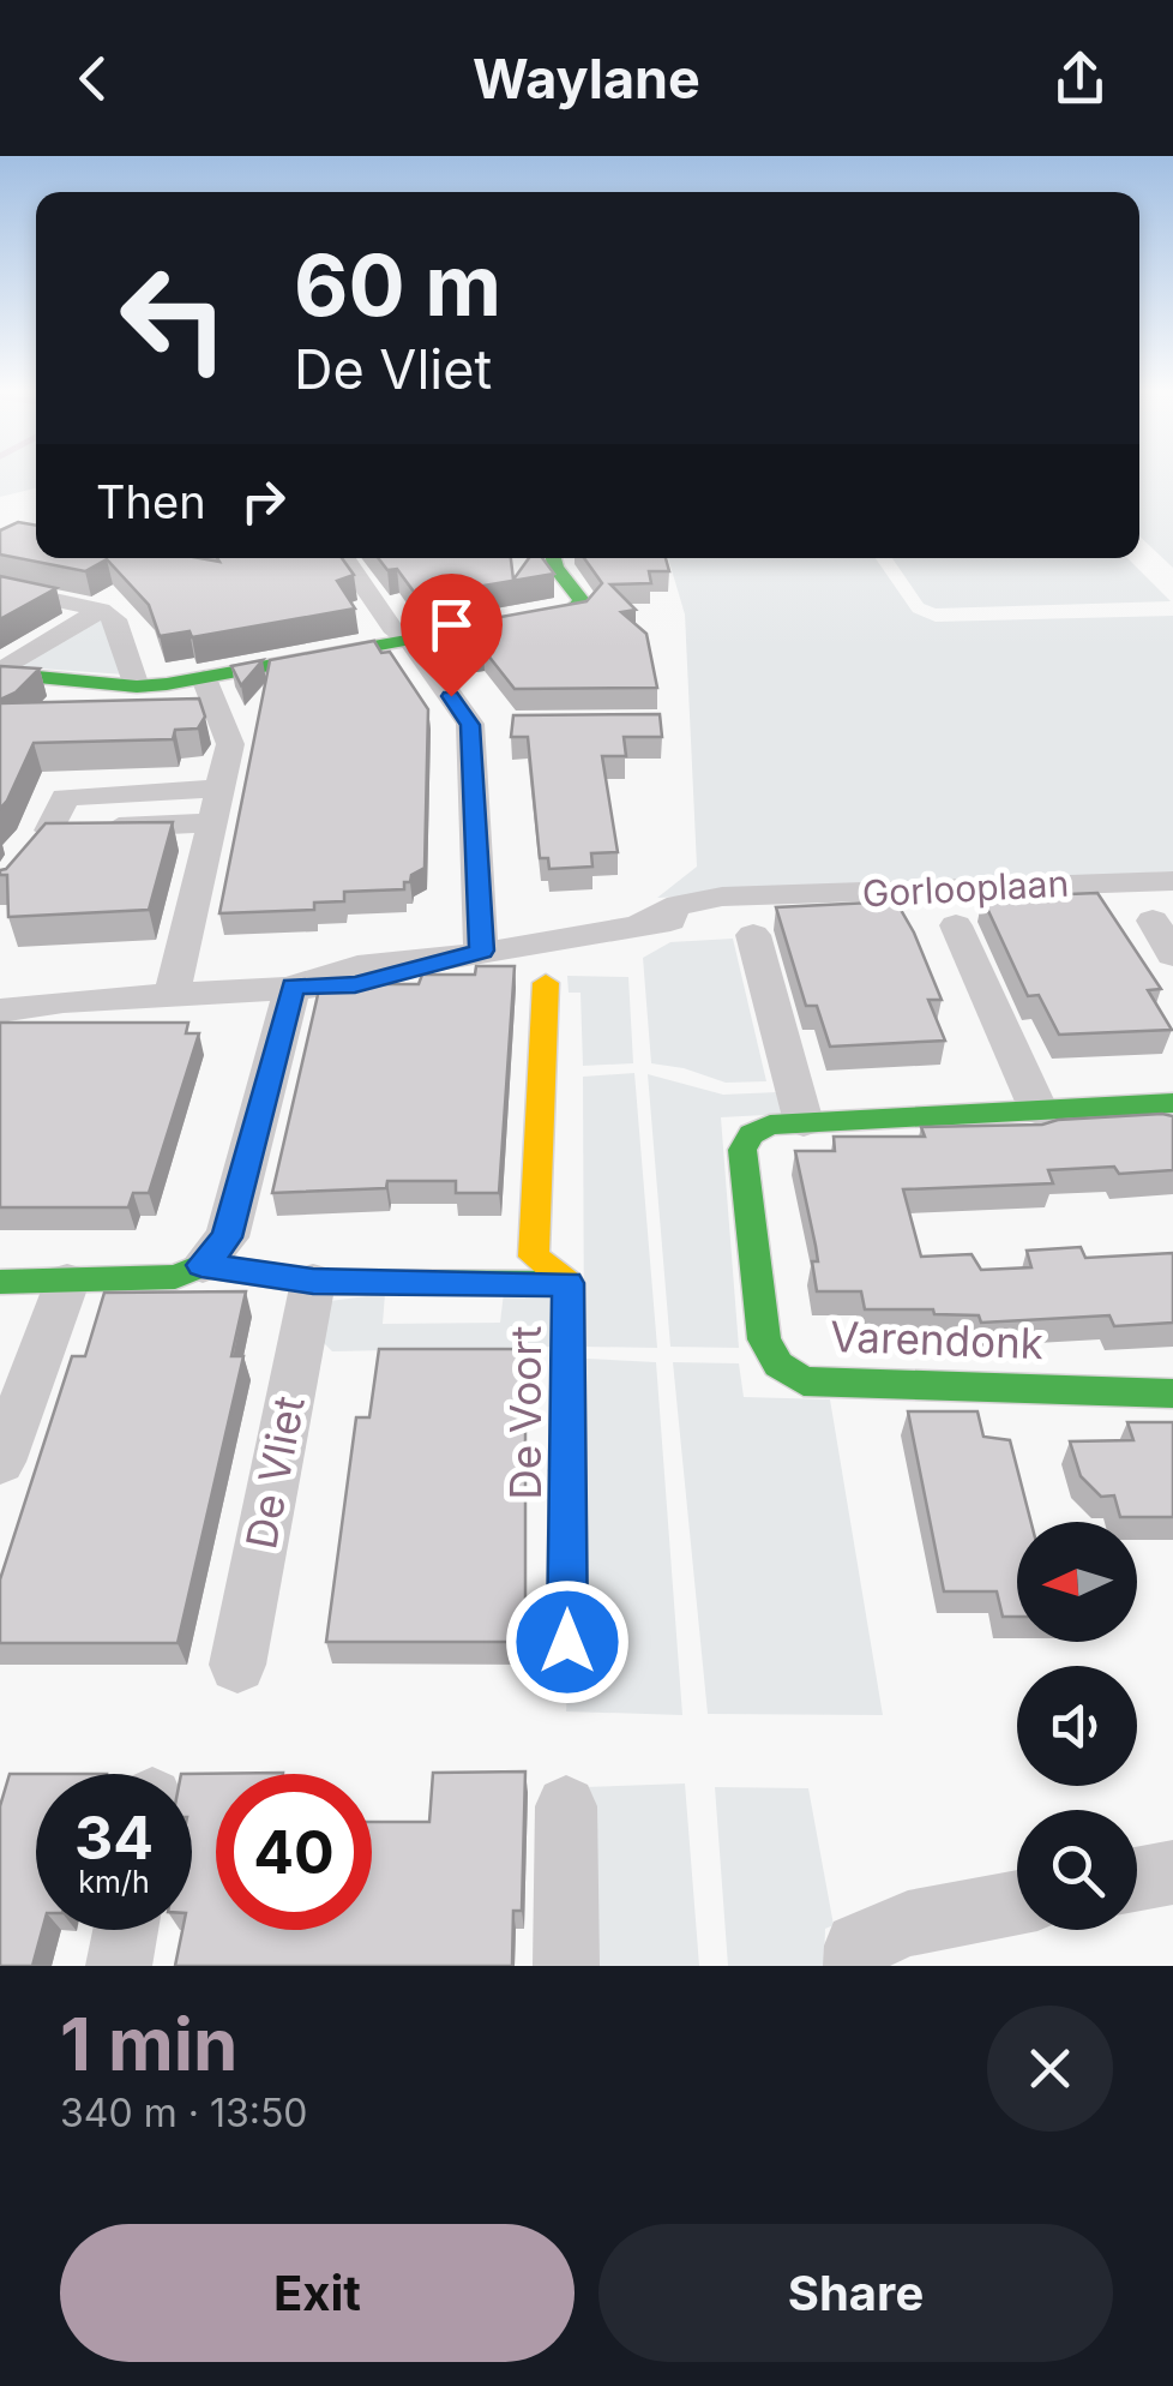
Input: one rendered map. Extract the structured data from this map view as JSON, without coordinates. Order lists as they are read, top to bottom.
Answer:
{
  "streets": {
    "street": [
      "Gorlooplaan",
      "Varendonk",
      "De Voort",
      "De Vliet"
    ]
  },
  "north": "left",
  "page": {
    "header": "Waylane",
    "turn": ["60 m", "De Vliet"],
    "then": "Then",
    "speed": "34 km/h",
    "limit": "40",
    "heading": ["1 min", "340 m · 13:50"],
    "buttons": ["Exit", "Share"]
  }
}
